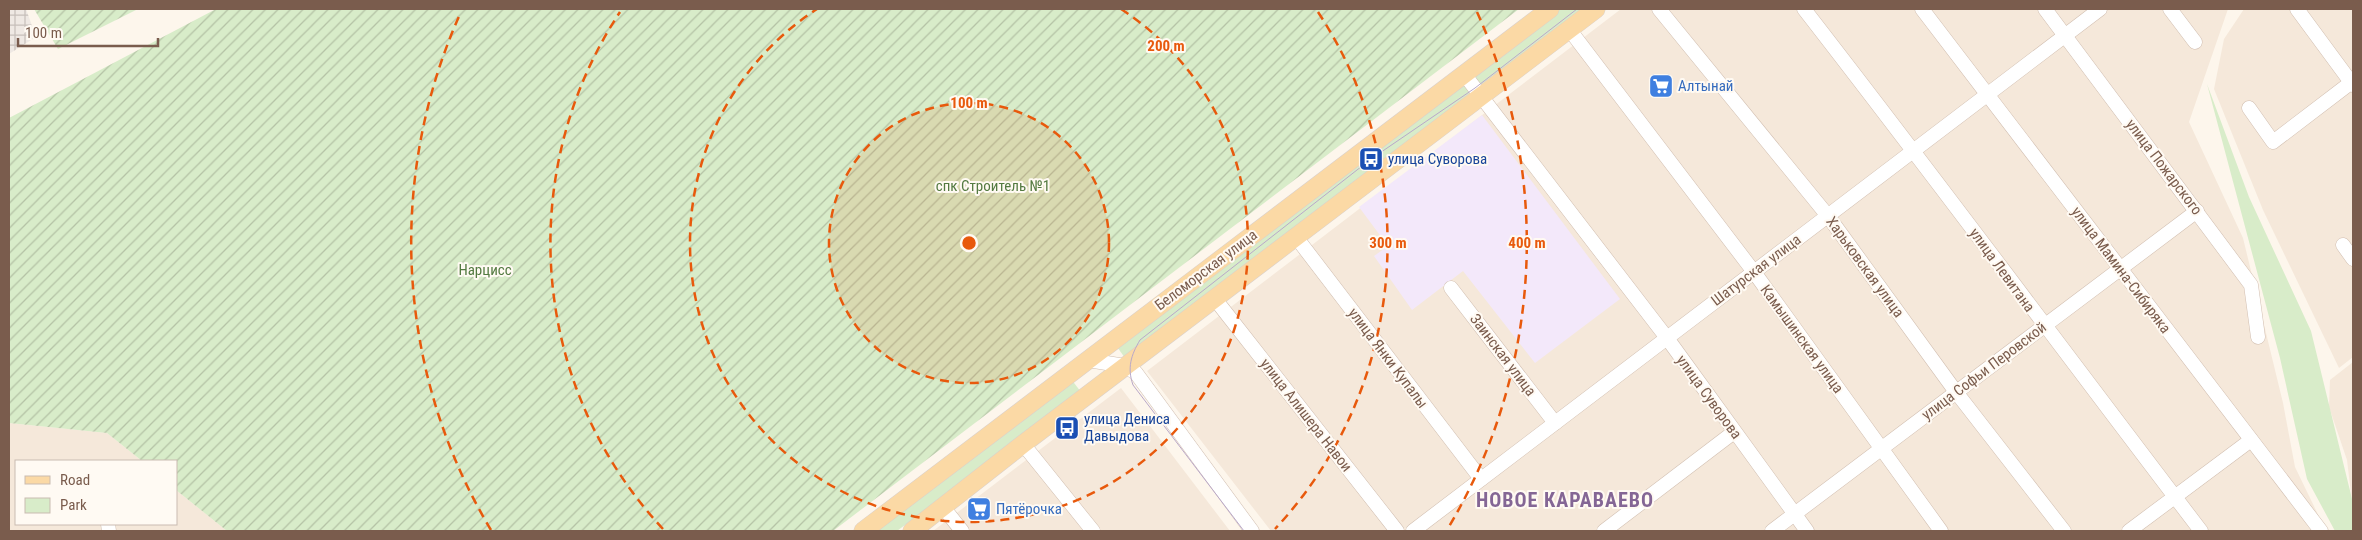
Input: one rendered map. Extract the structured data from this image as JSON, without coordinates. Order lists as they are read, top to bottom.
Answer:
{
  "streets": {
    "main road": ["Беломорская улица"],
    "street": [
      "улица Пожарского",
      "Харьковская улица",
      "Шатурская улица",
      "улица Левитана",
      "улица Мамина-Сибиряка",
      "Камышинская улица",
      "Заинская улица",
      "улица Янки Купалы",
      "улица Софьи Перовской",
      "улица Суворова",
      "улица Алишера Навои"
    ]
  },
  "crossings": [
    ["улица Пожарского", "Шатурская улица"],
    ["улица Пожарского", "улица Софьи Перовской"],
    ["Харьковская улица", "Шатурская улица"],
    ["Харьковская улица", "улица Софьи Перовской"],
    ["Беломорская улица", "Камышинская улица"],
    ["Беломорская улица", "улица Янки Купалы"],
    ["Беломорская улица", "улица Суворова"],
    ["Беломорская улица", "улица Алишера Навои"],
    ["Шатурская улица", "улица Левитана"],
    ["Шатурская улица", "улица Мамина-Сибиряка"],
    ["Шатурская улица", "Камышинская улица"],
    ["Шатурская улица", "Заинская улица"],
    ["Шатурская улица", "улица Янки Купалы"],
    ["Шатурская улица", "улица Суворова"],
    ["улица Левитана", "улица Софьи Перовской"],
    ["улица Мамина-Сибиряка", "улица Софьи Перовской"],
    ["Камышинская улица", "улица Софьи Перовской"],
    ["улица Софьи Перовской", "улица Суворова"]
  ],
  "districts": ["НОВОЕ КАРАВАЕВО"],
  "parks": ["спк Строитель №1", "Нарцисс"],
  "places": {
    "supermarket": ["Алтынай", "Пятёрочка"],
    "bus stop": ["улица Суворова", "улица Дениса Давыдова"]
  },
  "legend": ["Road", "Park"],
  "scale_bar": "100 m",
  "rings": [
    "200 m",
    "100 m",
    "300 m",
    "400 m"
  ]
}
